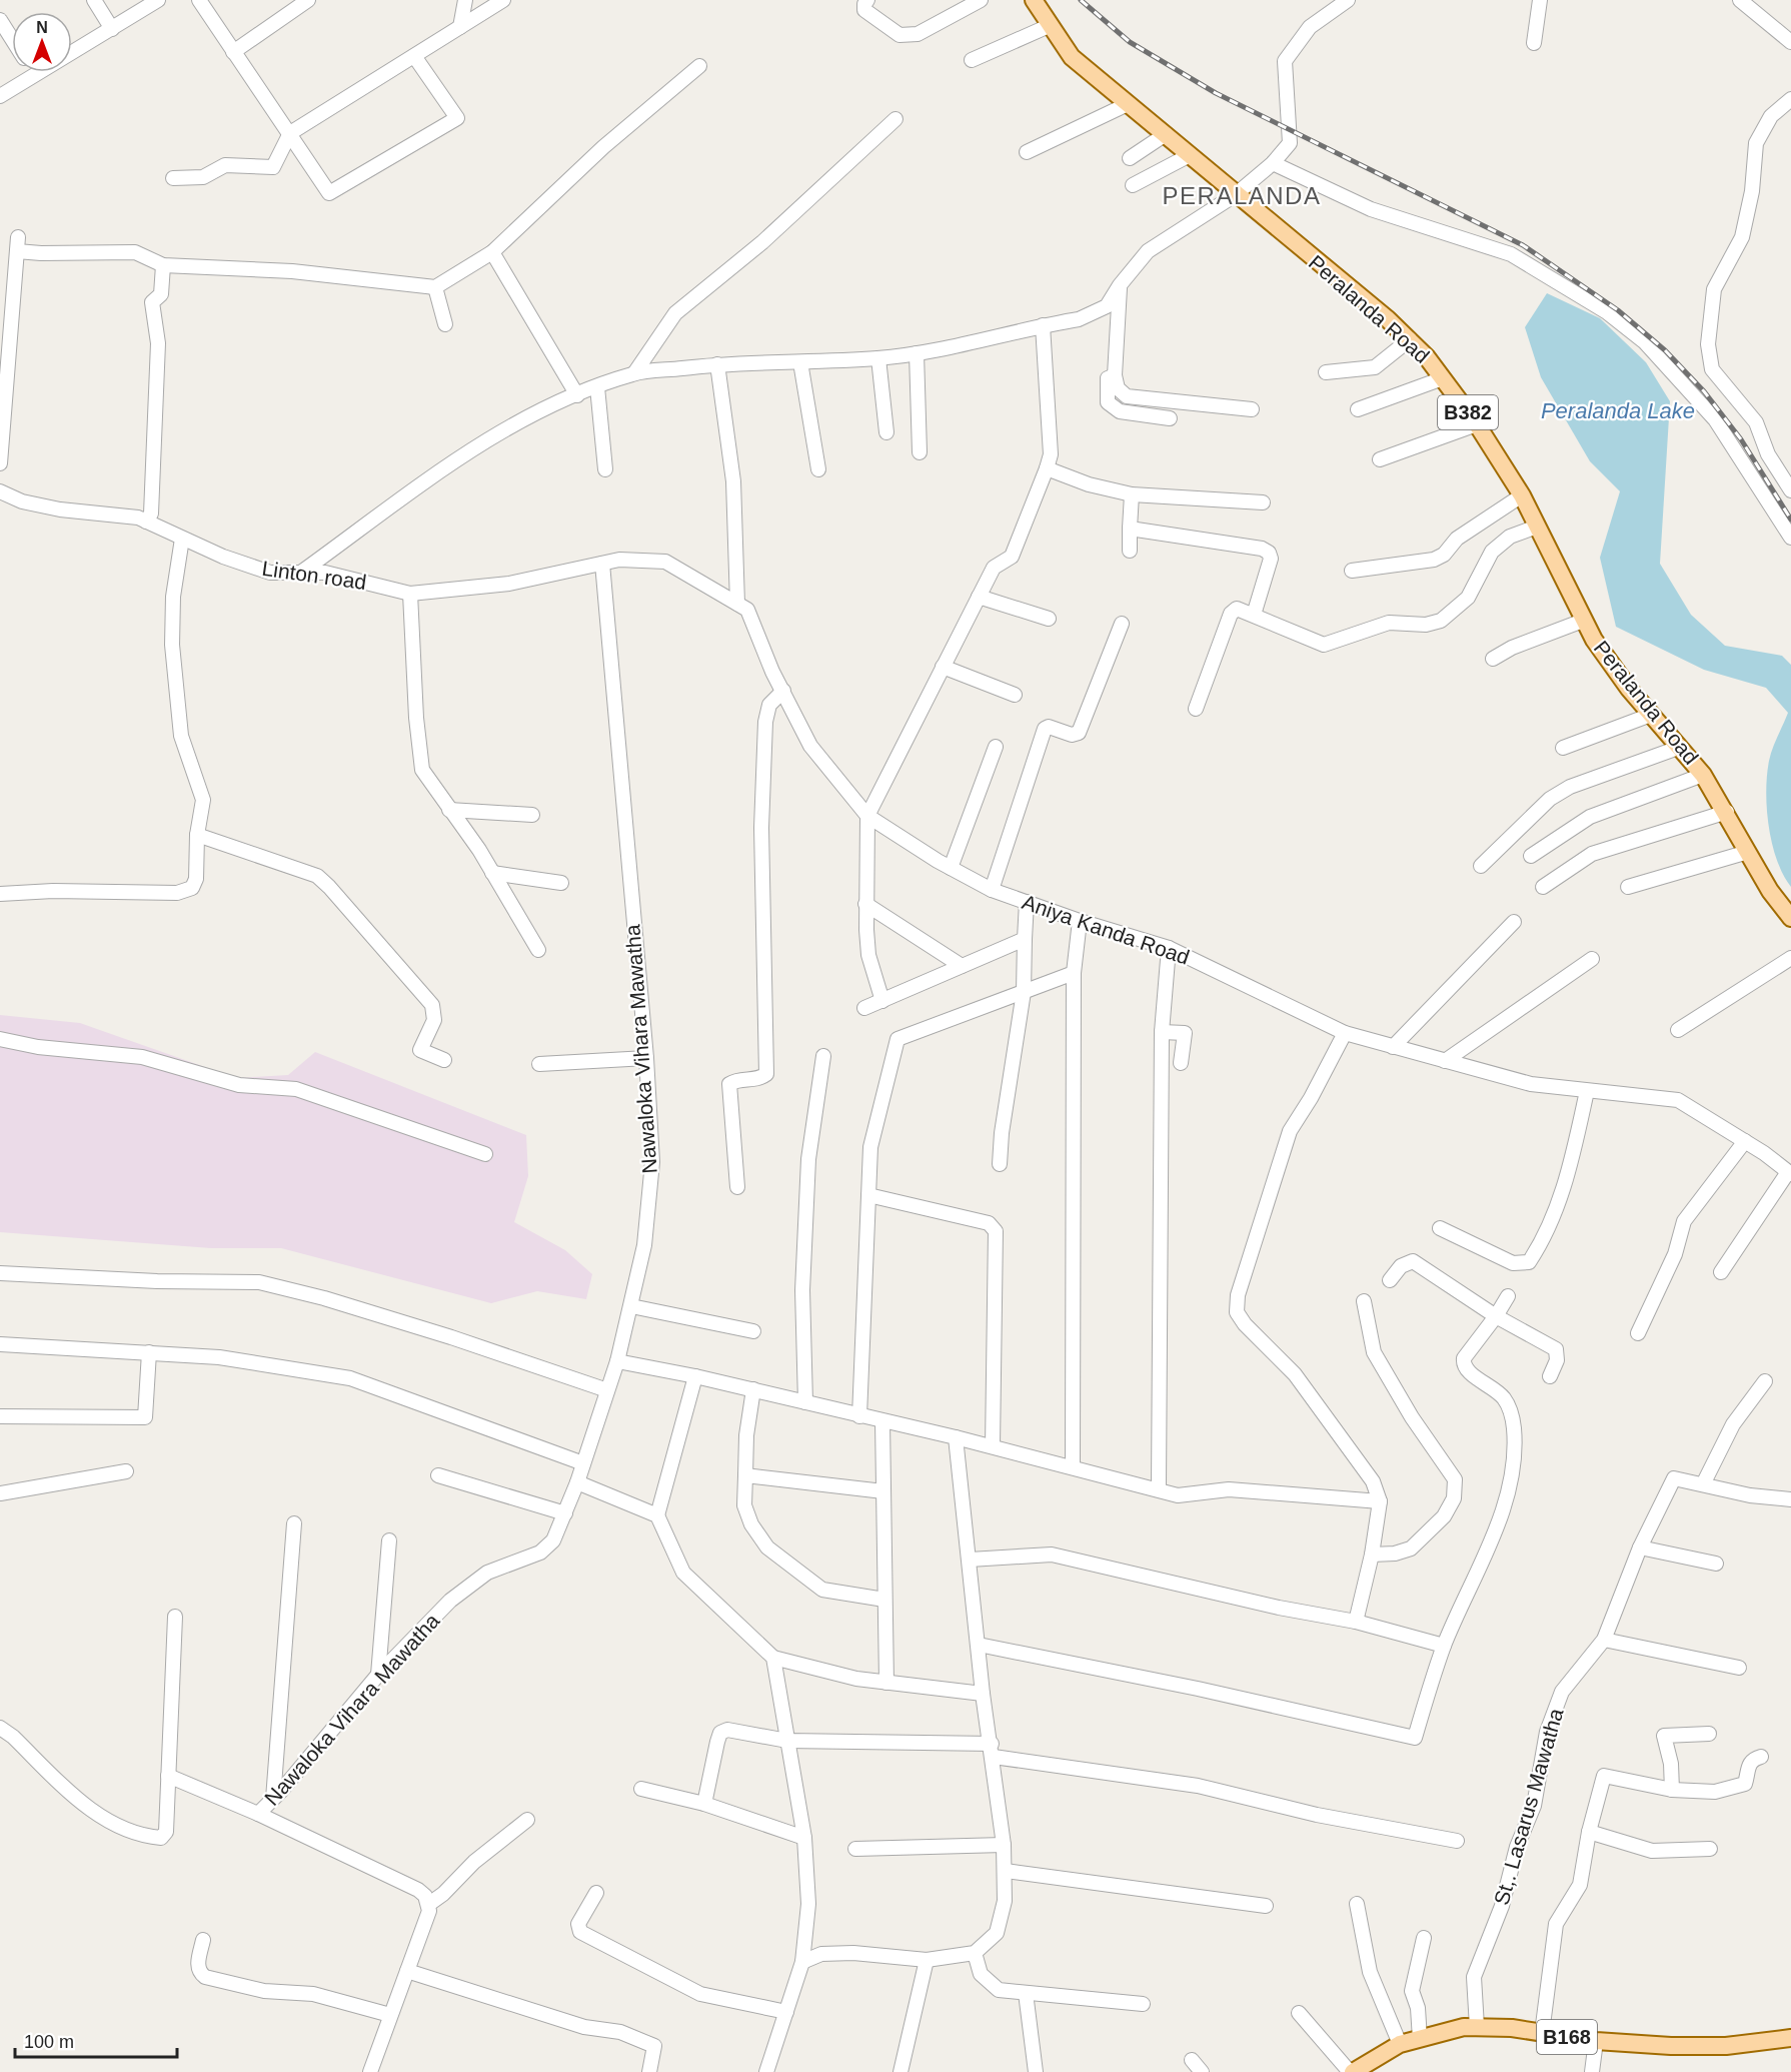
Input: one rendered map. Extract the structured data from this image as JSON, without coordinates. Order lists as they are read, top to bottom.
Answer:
{
  "streets": {
    "main road": ["Peralanda Road", "B382", "B168"],
    "street": [
      "Linton road",
      "Aniya Kanda Road",
      "Nawaloka Vihara Mawatha",
      "St,. Lasarus Mawatha"
    ]
  },
  "crossings": [
    ["Linton road", "Aniya Kanda Road"],
    ["Linton road", "Nawaloka Vihara Mawatha"],
    ["Aniya Kanda Road", "Nawaloka Vihara Mawatha"],
    ["St,. Lasarus Mawatha", "B168"]
  ],
  "districts": ["PERALANDA"],
  "water": ["Peralanda Lake"],
  "scale_bar": "100 m",
  "north": "top"
}
